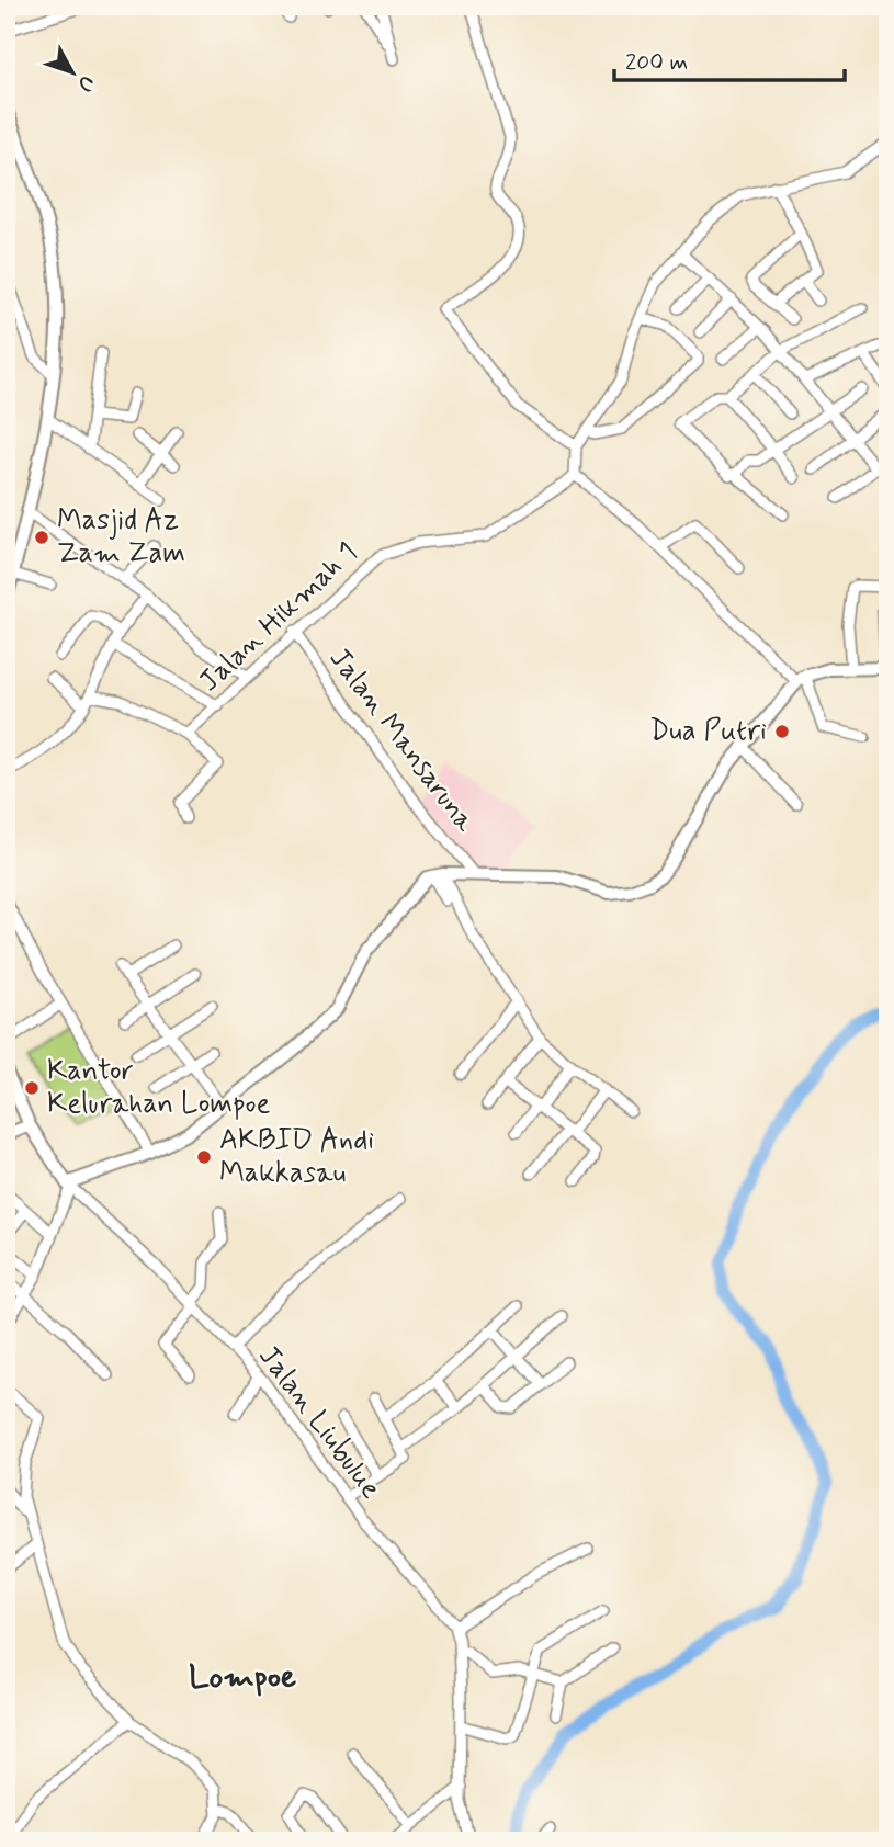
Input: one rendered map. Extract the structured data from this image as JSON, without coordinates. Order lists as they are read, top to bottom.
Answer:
{
  "streets": {
    "street": ["Jalan Hikmah 1", "Jalan Mansaruna", "Jalan Liubulue"]
  },
  "crossings": [
    ["Jalan Hikmah 1", "Jalan Mansaruna"]
  ],
  "districts": ["Lompoe"],
  "places": [
    "Masjid Az Zam Zam",
    "Dua Putri",
    "Kantor Kelurahan Lompoe",
    "AKBID Andi Makkasau"
  ],
  "scale_bar": "200 m",
  "north": "bottom right"
}
